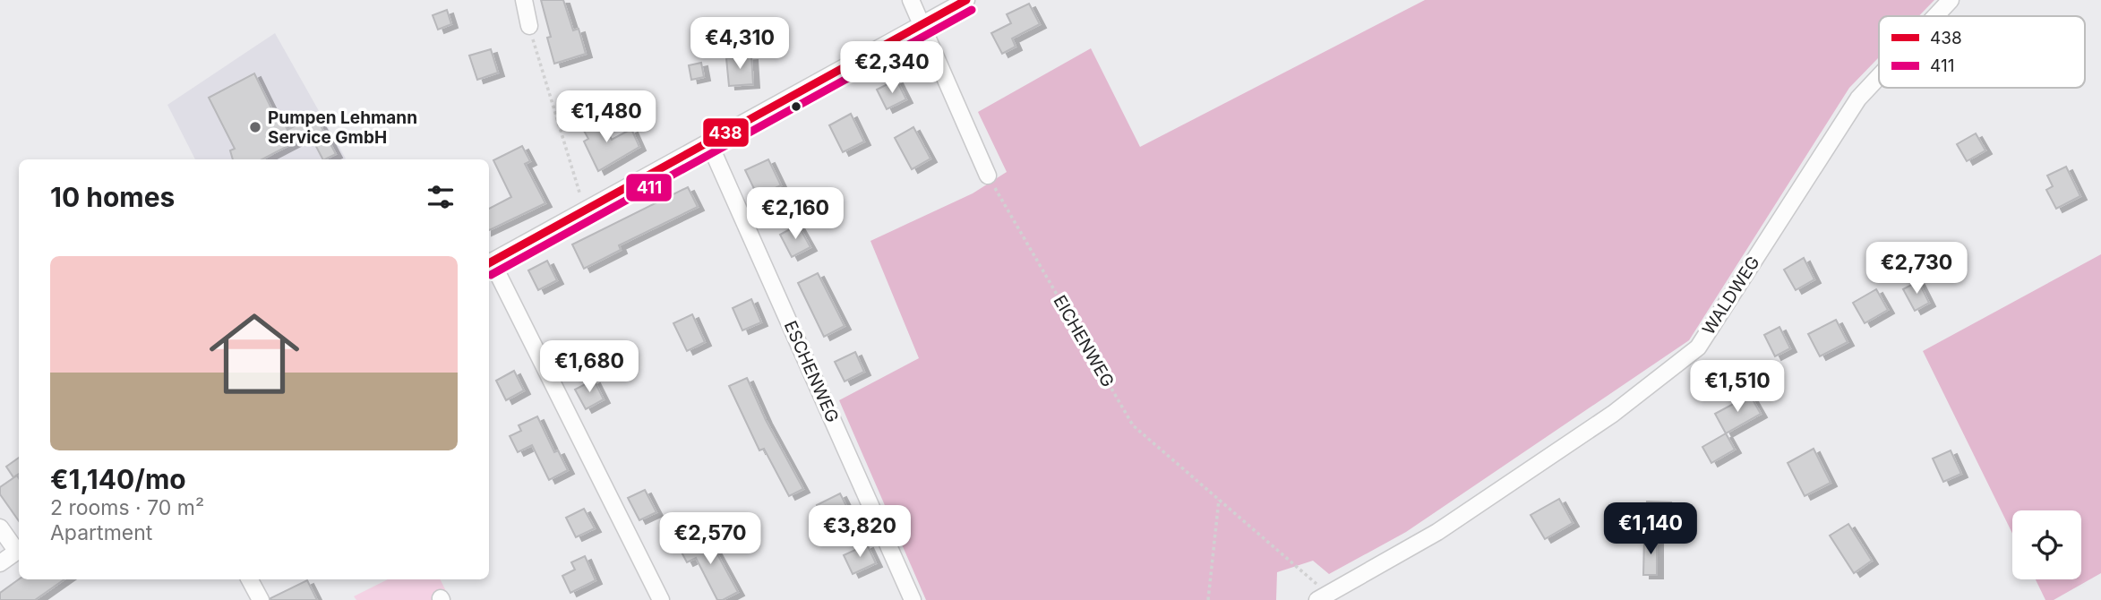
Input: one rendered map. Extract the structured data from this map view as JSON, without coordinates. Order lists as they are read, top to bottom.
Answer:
{
  "streets": {
    "street": ["WALDWEG", "ESCHENWEG"],
    "path": ["EICHENWEG"]
  },
  "crossings": [
    ["WALDWEG", "EICHENWEG"]
  ],
  "places": ["Pumpen Lehmann Service GmbH"],
  "lines": ["transit line 438", "transit line 411"],
  "legend": ["438", "411"],
  "page": {
    "price": [
      "€4,310",
      "€2,340",
      "€1,480",
      "€2,160",
      "€2,730",
      "€1,680",
      "€1,510",
      "€1,140",
      "€3,820",
      "€2,570"
    ],
    "heading": "10 homes",
    "list": [
      {
        "name": "€1,140/mo",
        "note": "2 rooms · 70 m² · Apartment"
      }
    ]
  }
}
